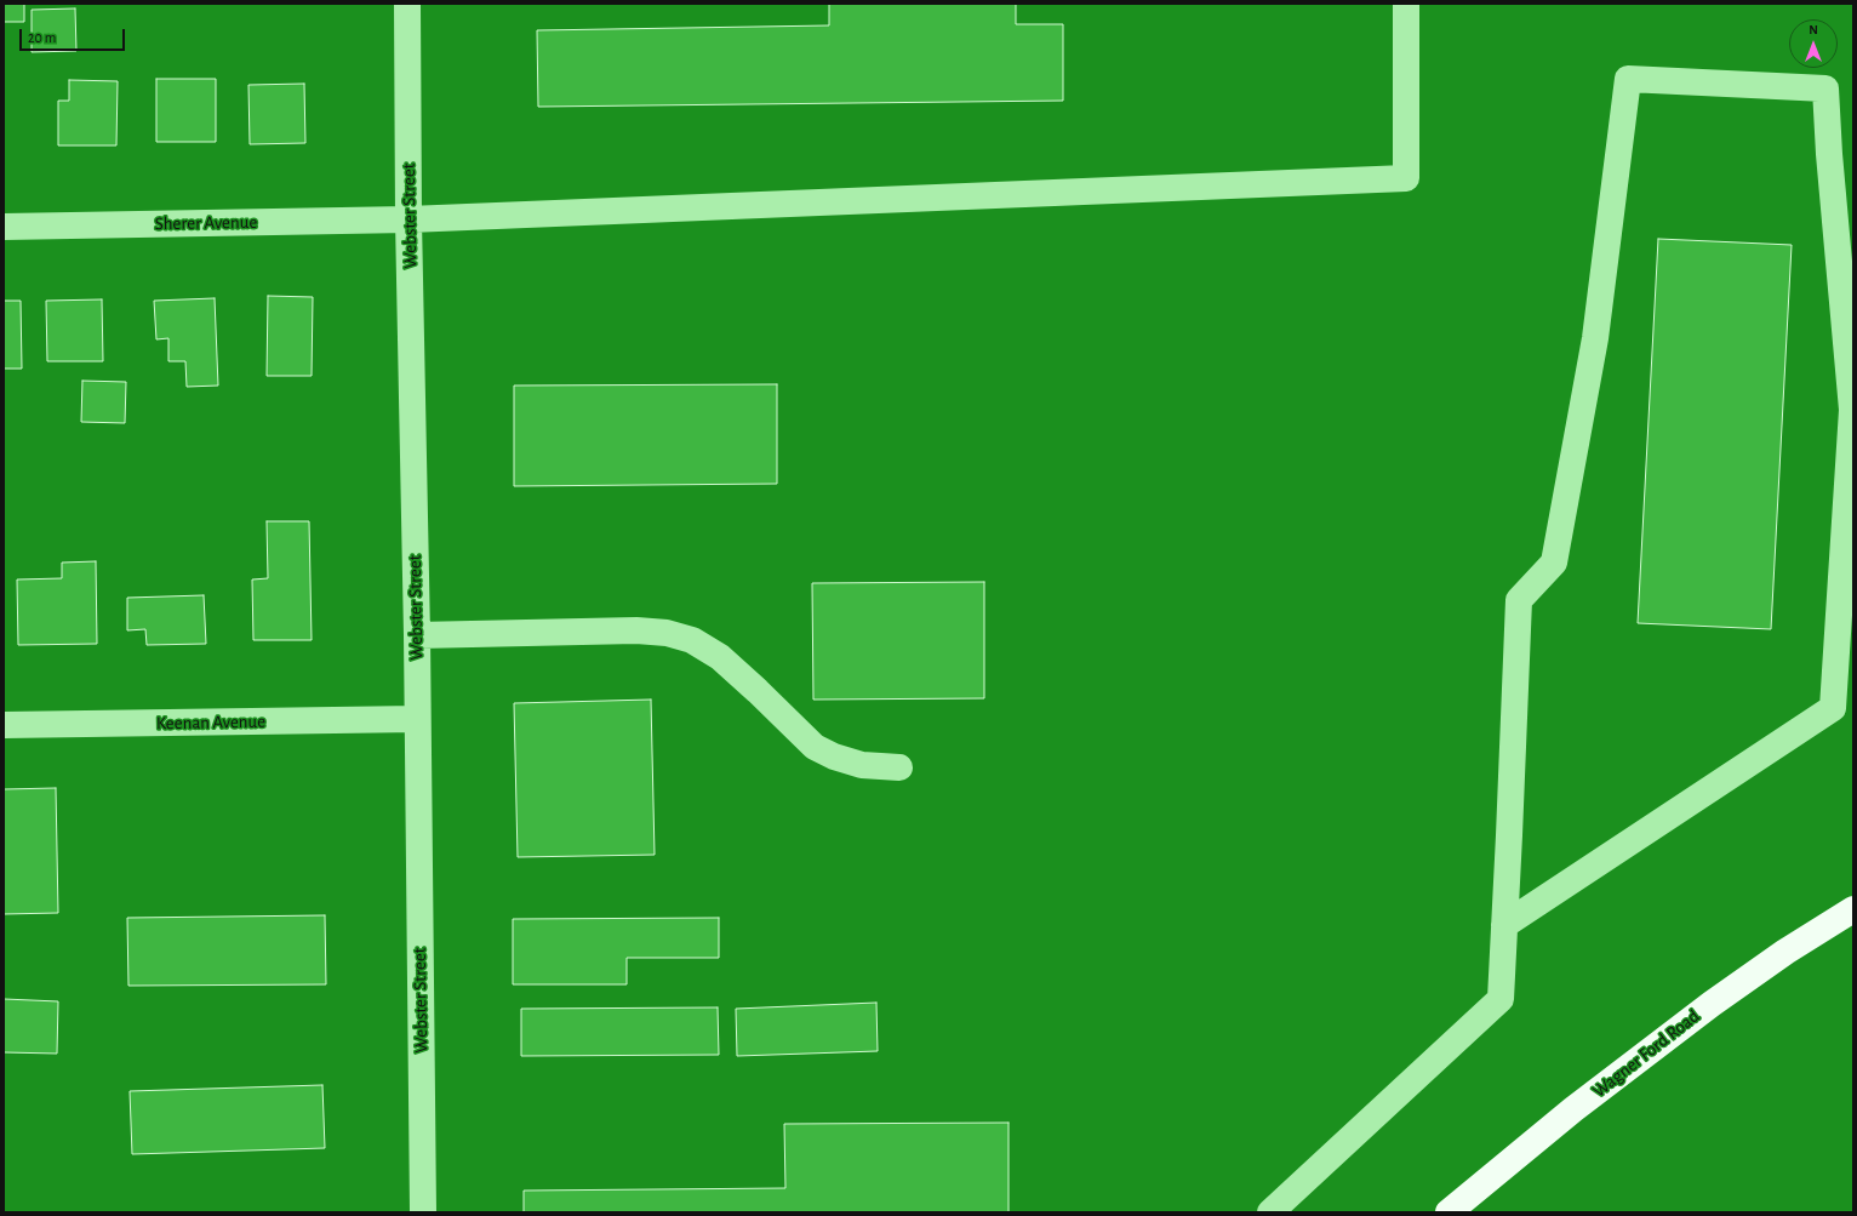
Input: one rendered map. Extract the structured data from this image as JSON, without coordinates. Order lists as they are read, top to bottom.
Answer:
{
  "streets": {
    "main road": ["Wagner Ford Road"],
    "street": ["Webster Street", "Sherer Avenue", "Keenan Avenue"]
  },
  "crossings": [
    ["Webster Street", "Sherer Avenue"],
    ["Webster Street", "Keenan Avenue"]
  ],
  "scale_bar": "20 m",
  "north": "top"
}
